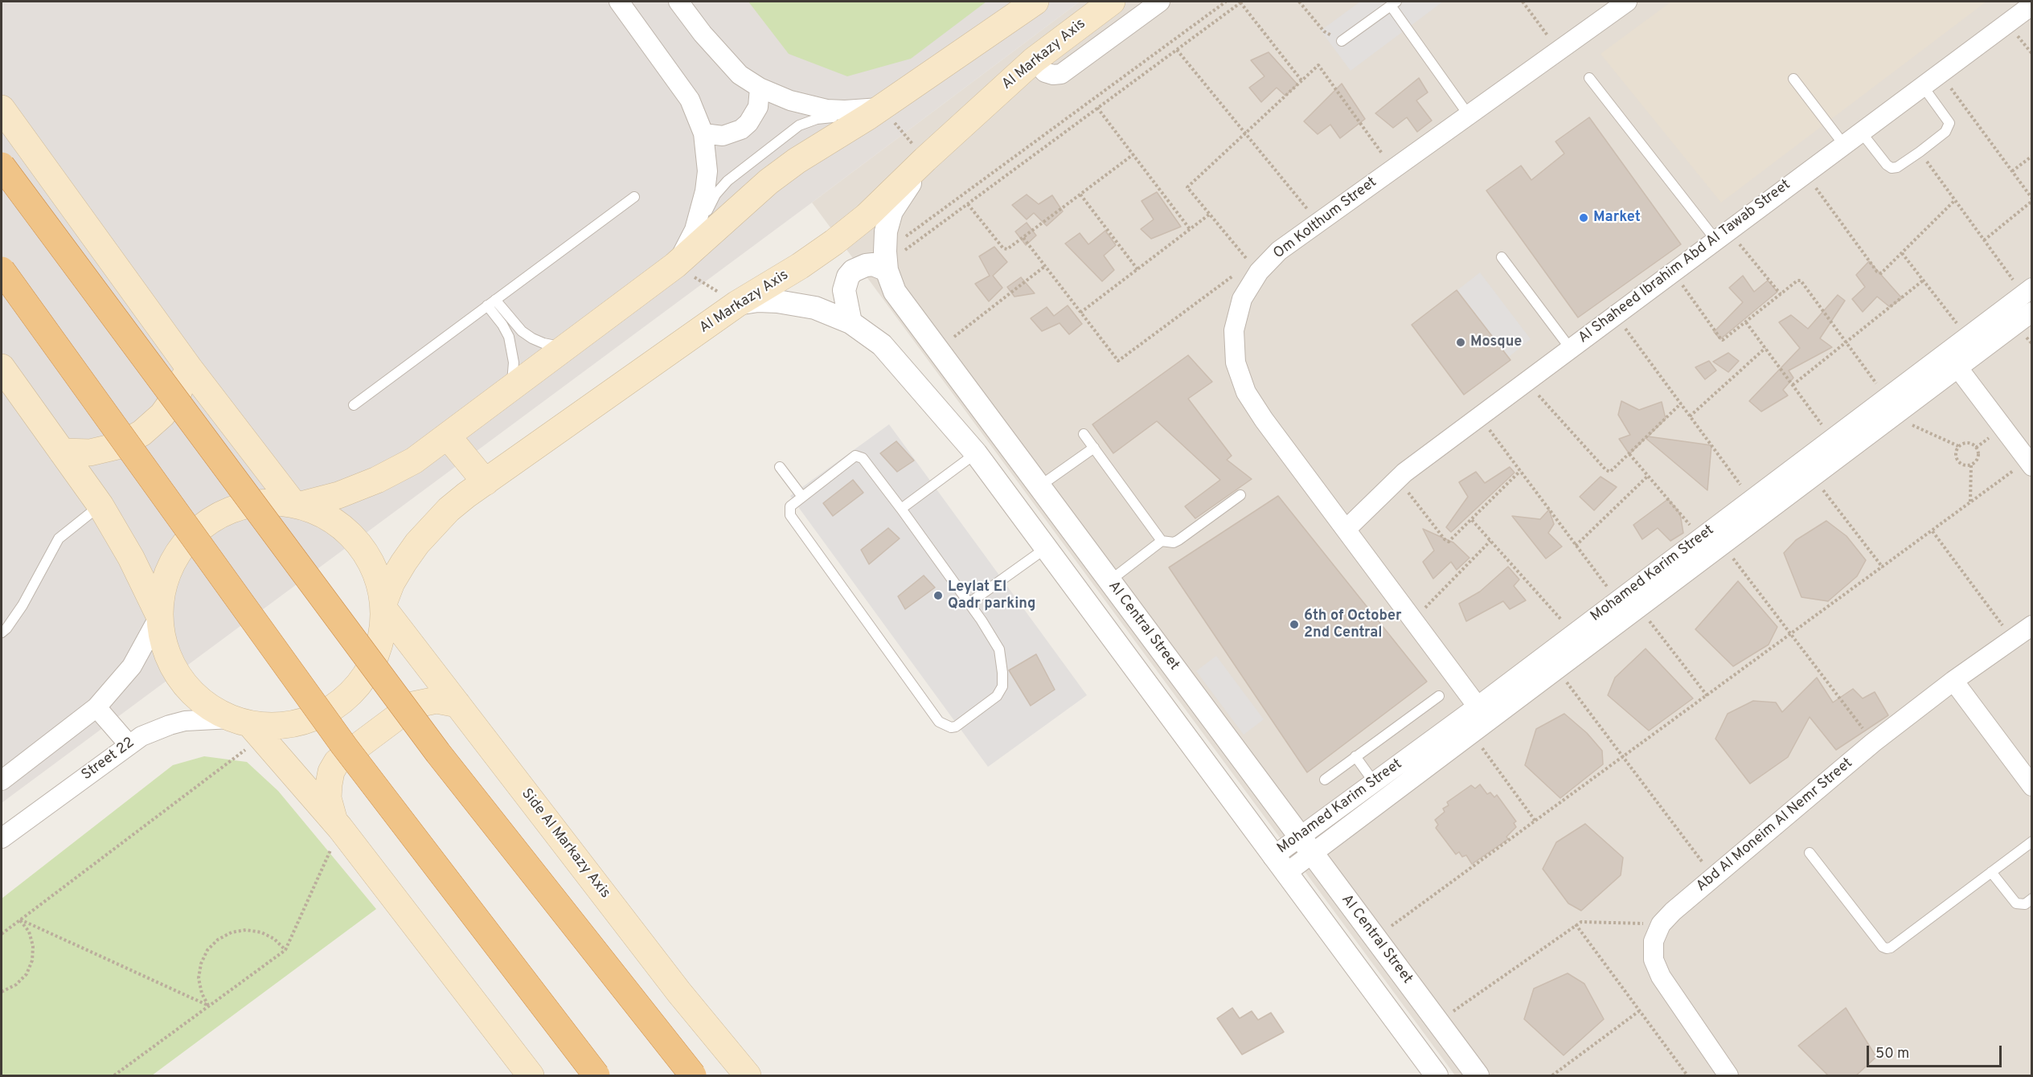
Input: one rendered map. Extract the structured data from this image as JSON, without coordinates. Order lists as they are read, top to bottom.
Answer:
{
  "streets": {
    "main road": ["Al Markazy Axis", "Side Al Markazy Axis"],
    "street": [
      "Om Kolthum Street",
      "Al Shaheed Ibrahim Abd Al Tawab Street",
      "Mohamed Karim Street",
      "Al Central Street",
      "Street 22",
      "Abd Al Moneim Al Nemr Street"
    ]
  },
  "crossings": [
    ["Al Markazy Axis", "Al Central Street"],
    ["Al Markazy Axis", "Side Al Markazy Axis"],
    ["Om Kolthum Street", "Al Shaheed Ibrahim Abd Al Tawab Street"],
    ["Om Kolthum Street", "Mohamed Karim Street"],
    ["Mohamed Karim Street", "Al Central Street"]
  ],
  "places": [
    "Market",
    "Mosque",
    "Leylat El Qadr parking",
    "6th of October 2nd Central"
  ],
  "scale_bar": "50 m"
}
